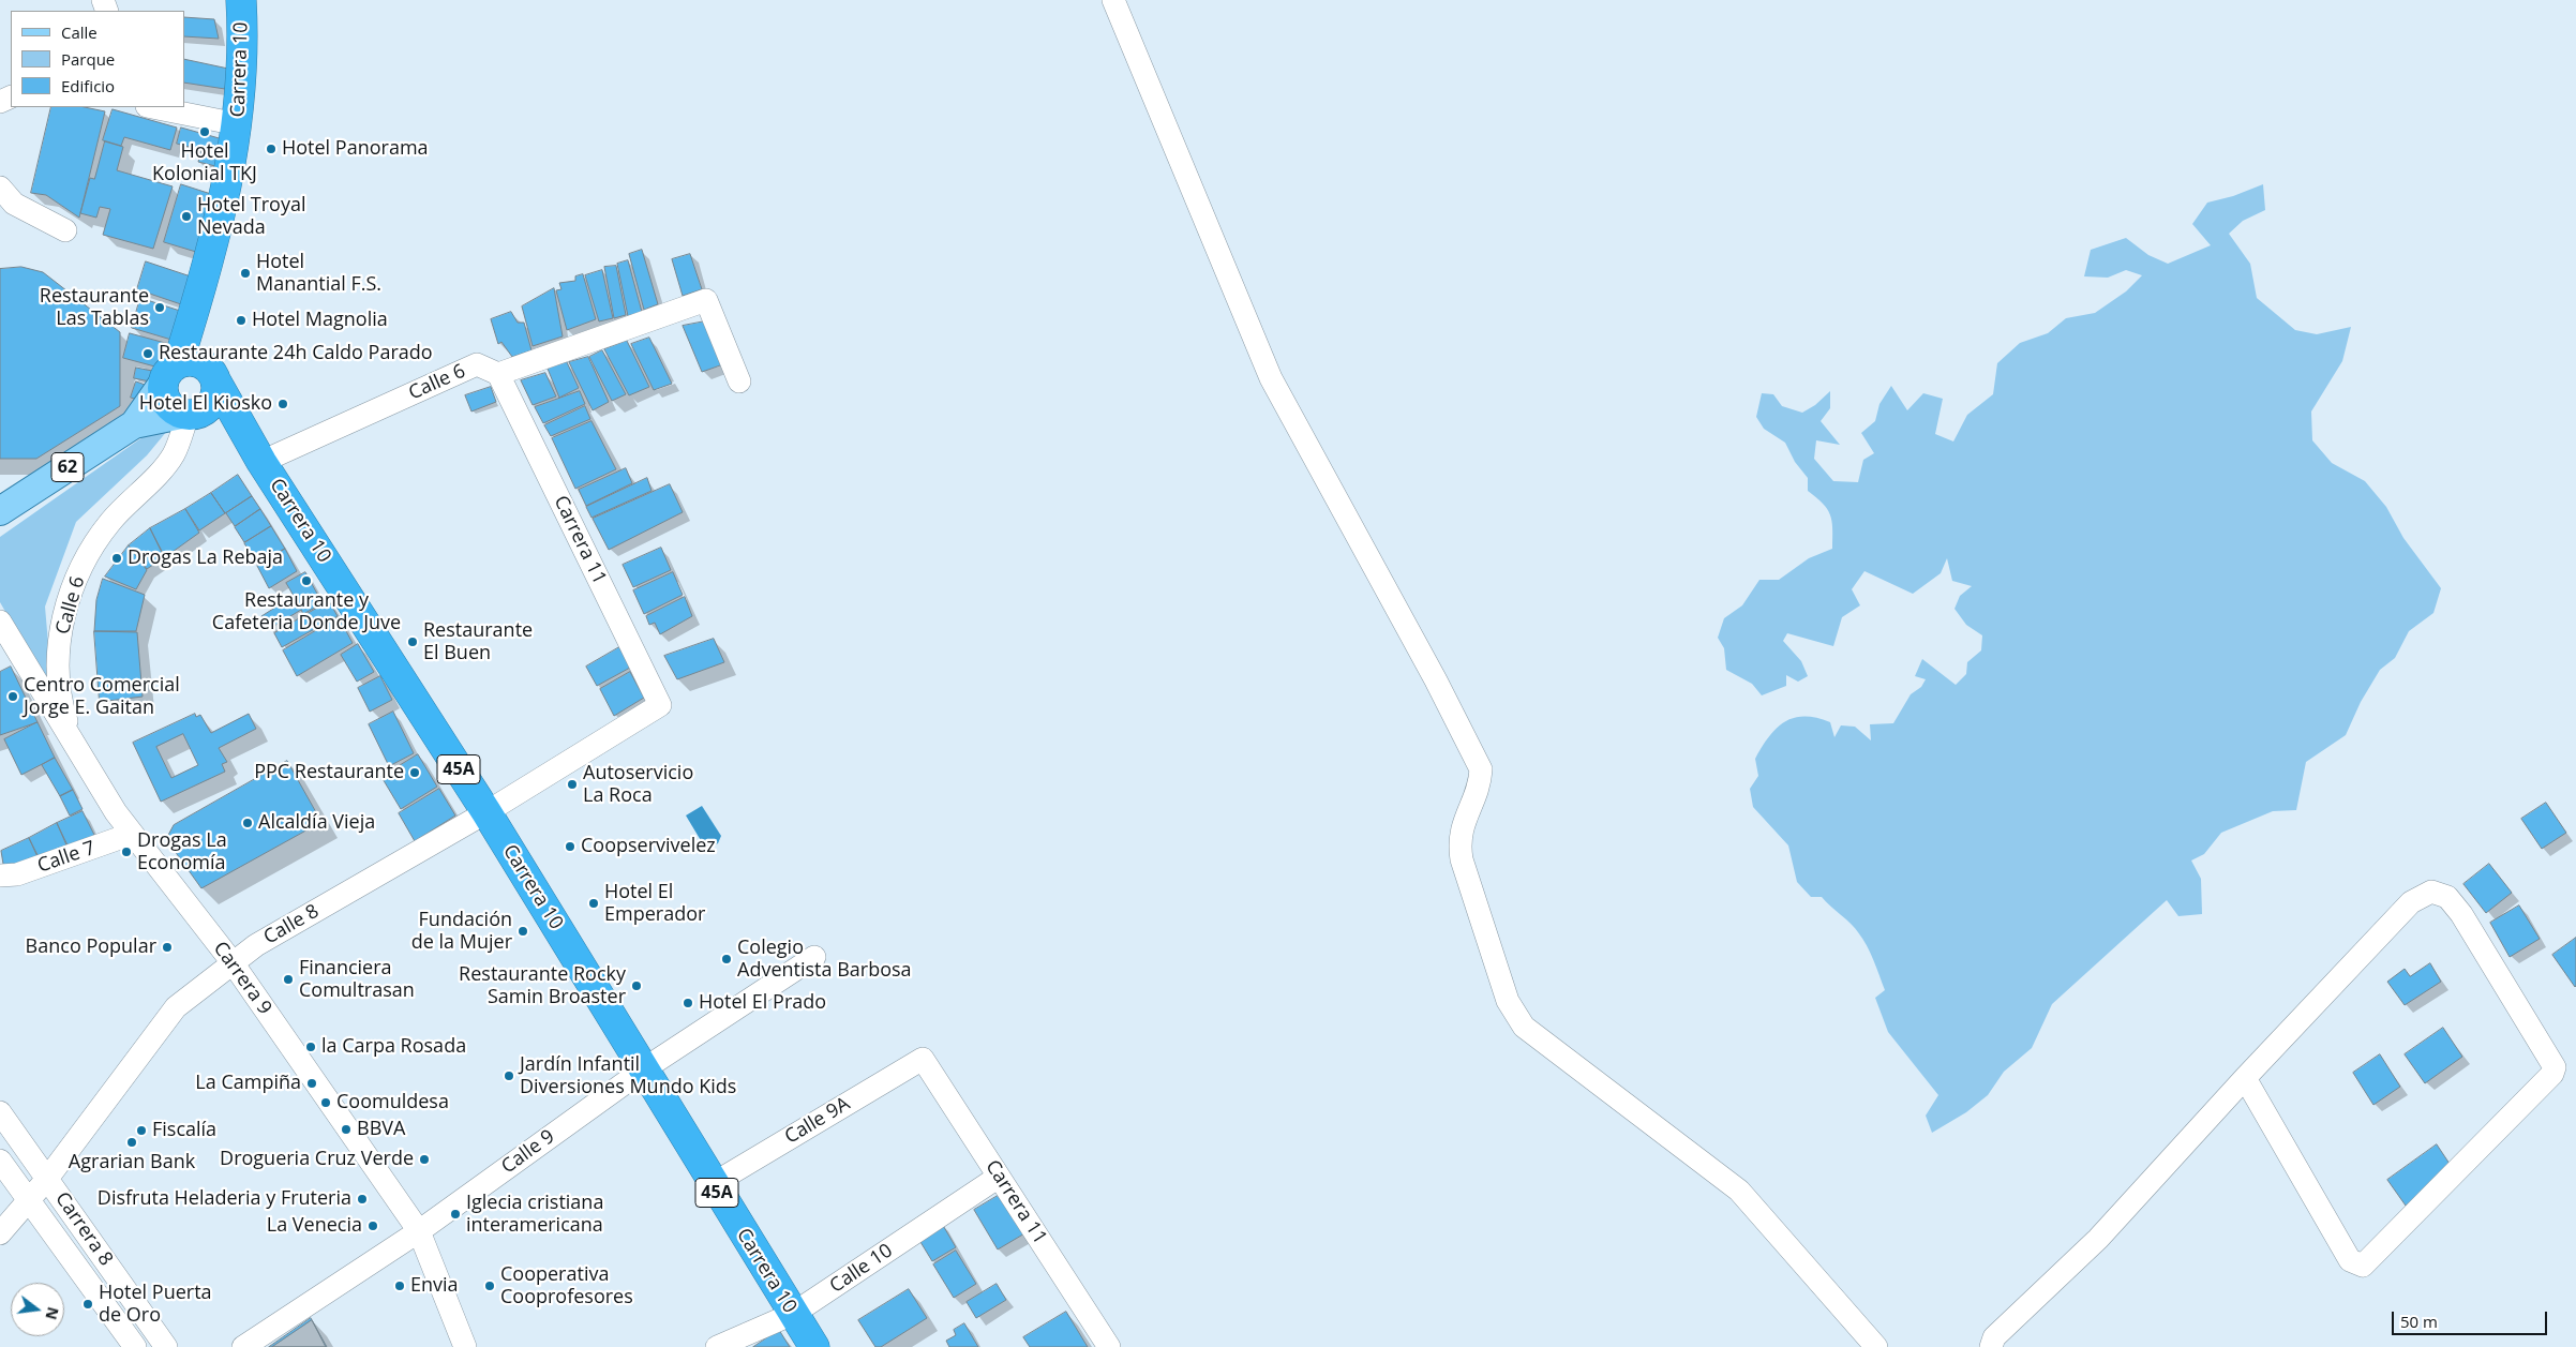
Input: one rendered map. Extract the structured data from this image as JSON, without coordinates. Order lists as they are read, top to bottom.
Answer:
{
  "streets": {
    "highway": ["Carrera 10", "45A"],
    "main road": ["62"],
    "street": [
      "Calle 6",
      "Carrera 11",
      "Calle 7",
      "Calle 8",
      "Carrera 9",
      "Calle 9A",
      "Calle 9",
      "Carrera 8",
      "Calle 10"
    ]
  },
  "crossings": [
    ["Carrera 10", "Calle 6"],
    ["Carrera 10", "62"],
    ["Carrera 10", "Calle 8"],
    ["Carrera 10", "Calle 9A"],
    ["Carrera 10", "Calle 9"],
    ["Carrera 10", "Calle 10"],
    ["Calle 6", "62"],
    ["Calle 6", "Carrera 11"],
    ["Calle 6", "Carrera 9"],
    ["Carrera 11", "Calle 8"],
    ["Carrera 11", "Calle 9A"],
    ["Carrera 11", "Calle 10"],
    ["Calle 7", "Carrera 9"],
    ["Calle 8", "Carrera 9"],
    ["Calle 8", "Carrera 8"],
    ["Carrera 9", "Calle 9"]
  ],
  "places": [
    "Hotel Kolonial TKJ",
    "Hotel Panorama",
    "Hotel Troyal Nevada",
    "Hotel Manantial F.S.",
    "Restaurante Las Tablas",
    "Hotel Magnolia",
    "Restaurante 24h Caldo Parado",
    "Hotel El Kiosko",
    "Drogas La Rebaja",
    "Restaurante y Cafeteria Donde Juve",
    "Restaurante El Buen",
    "Centro Comercial Jorge E. Gaitan",
    "PPC Restaurante",
    "Autoservicio La Roca",
    "Alcaldía Vieja",
    "Coopservivelez",
    "Drogas La Economía",
    "Hotel El Emperador",
    "Fundación de la Mujer",
    "Banco Popular",
    "Colegio Adventista Barbosa",
    "Financiera Comultrasan",
    "Restaurante Rocky Samin Broaster",
    "Hotel El Prado",
    "la Carpa Rosada",
    "Jardín Infantil Diversiones Mundo Kids",
    "La Campiña",
    "Coomuldesa",
    "BBVA",
    "Fiscalía",
    "Agrarian Bank",
    "Drogueria Cruz Verde",
    "Disfruta Heladeria y Fruteria",
    "Iglecia cristiana interamericana",
    "La Venecia",
    "Envia",
    "Cooperativa Cooprofesores",
    "Hotel Puerta de Oro"
  ],
  "legend": ["Calle", "Parque", "Edificio"],
  "scale_bar": "50 m",
  "north": "right"
}
